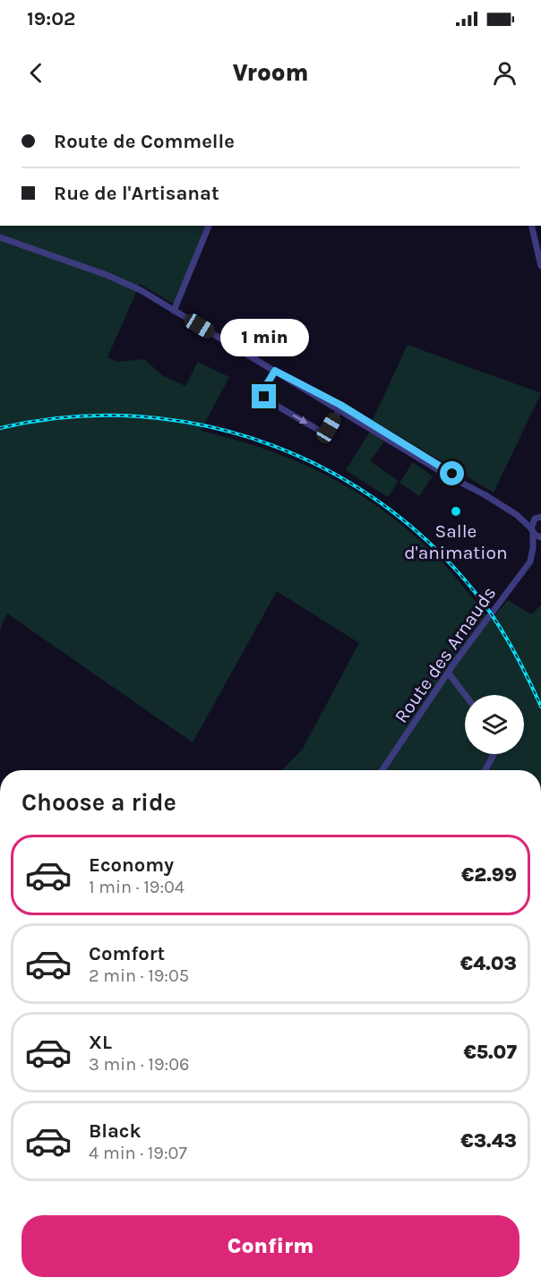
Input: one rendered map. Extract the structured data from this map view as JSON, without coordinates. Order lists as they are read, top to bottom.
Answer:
{
  "streets": {
    "street": ["Route des Arnauds"]
  },
  "places": ["Salle d'animation"],
  "page": {
    "status": "19:02",
    "header": "Vroom",
    "banner": ["Route de Commelle", "Rue de l'Artisanat"],
    "bubble": "1 min",
    "heading": "Choose a ride",
    "list": [
      {
        "name": "Economy",
        "note": "1 min · 19:04",
        "value": "€2.99"
      },
      {
        "name": "Comfort",
        "note": "2 min · 19:05",
        "value": "€4.03"
      },
      {
        "name": "XL",
        "note": "3 min · 19:06",
        "value": "€5.07"
      },
      {
        "name": "Black",
        "note": "4 min · 19:07",
        "value": "€3.43"
      }
    ],
    "buttons": "Confirm"
  }
}
